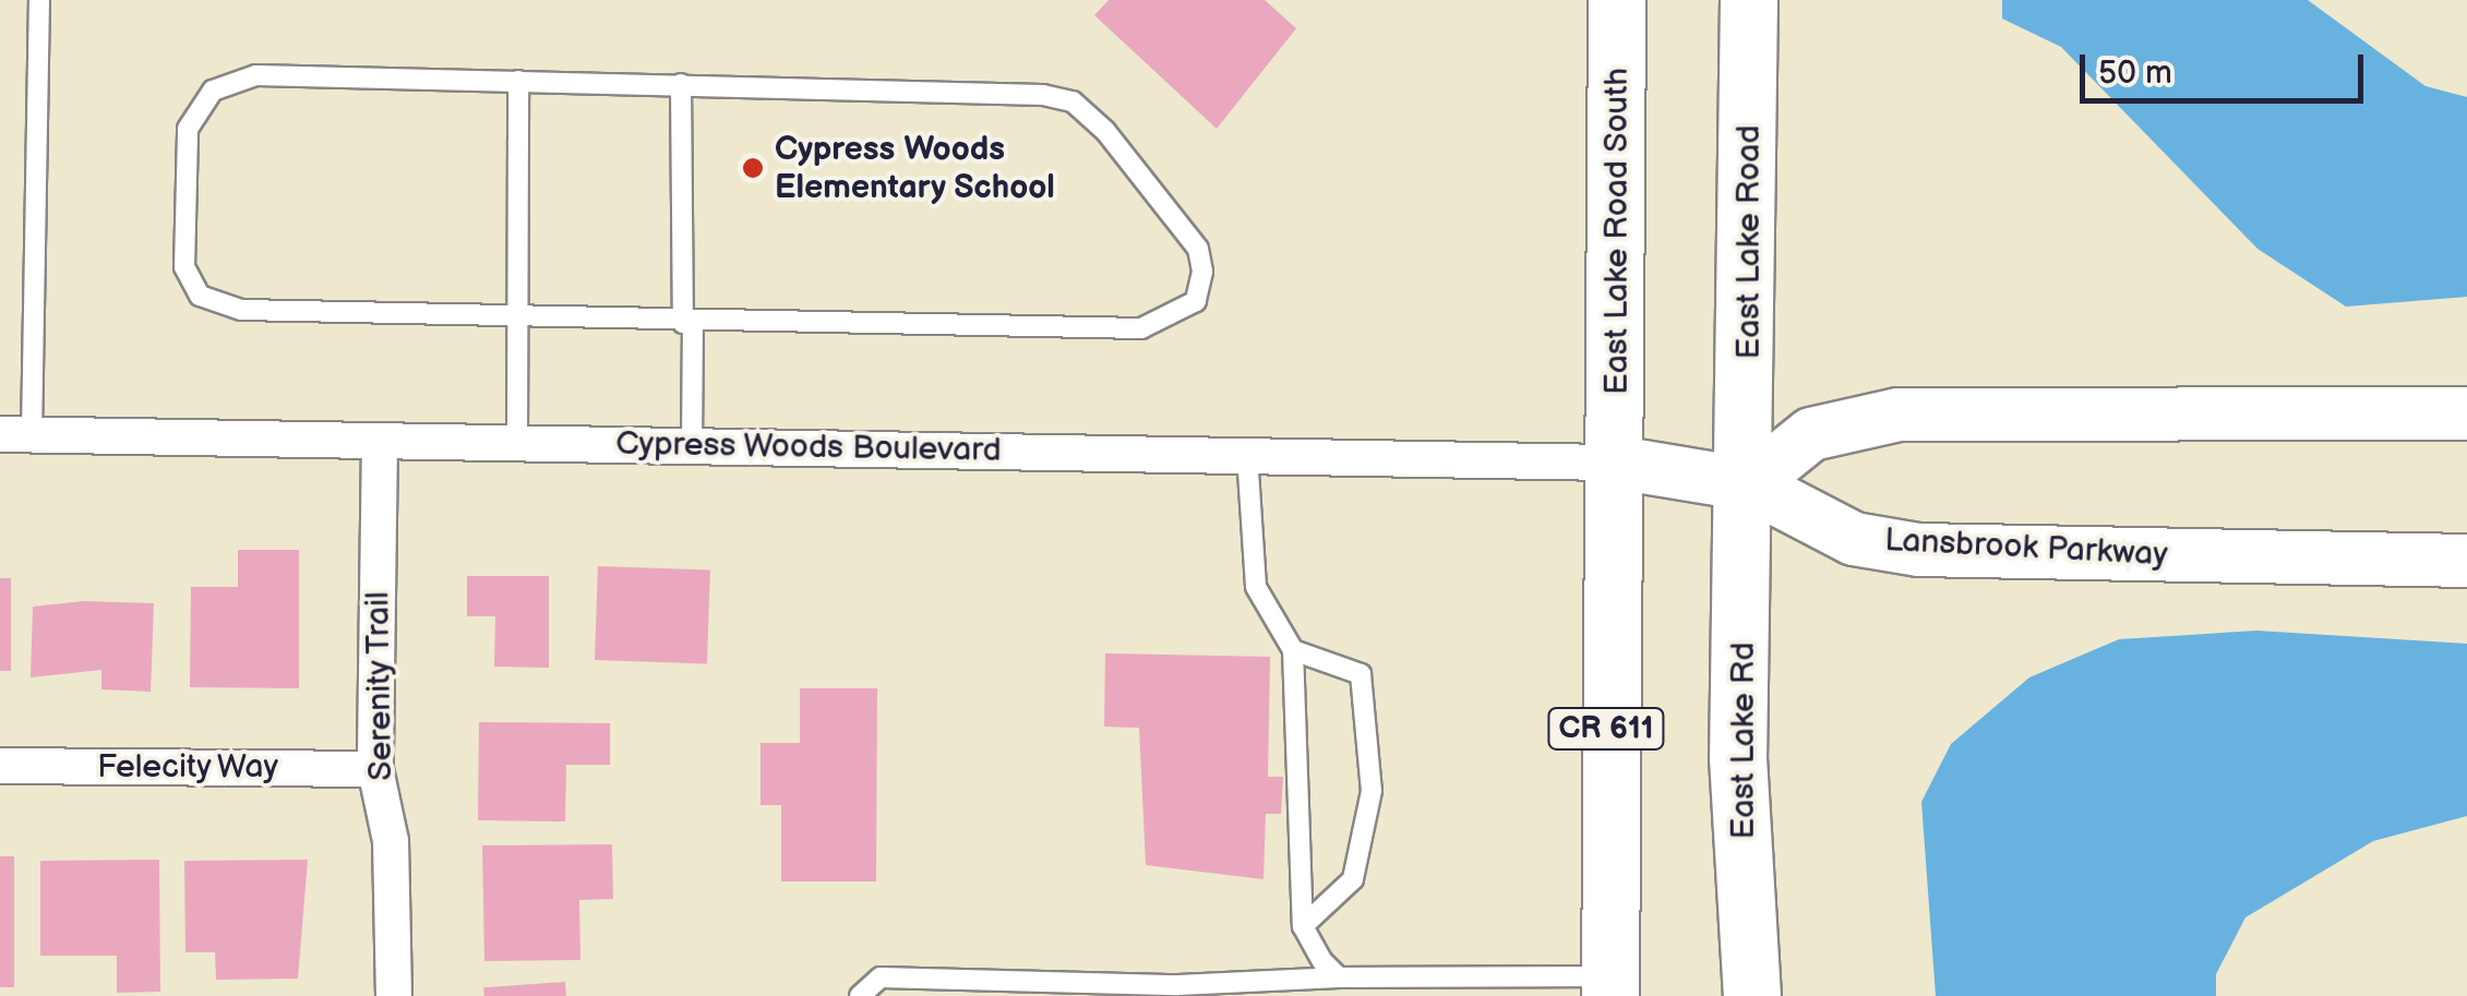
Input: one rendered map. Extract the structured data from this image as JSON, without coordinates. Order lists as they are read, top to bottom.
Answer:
{
  "streets": {
    "main road": [
      "East Lake Road South",
      "East Lake Road",
      "CR 611",
      "East Lake Rd"
    ],
    "street": [
      "Cypress Woods Boulevard",
      "Lansbrook Parkway",
      "Serenity Trail",
      "Felecity Way"
    ]
  },
  "crossings": [
    ["East Lake Road South", "Cypress Woods Boulevard"],
    ["East Lake Road South", "Lansbrook Parkway"],
    ["East Lake Road South", "CR 611"],
    ["East Lake Road", "Lansbrook Parkway"],
    ["East Lake Road", "East Lake Rd"],
    ["Cypress Woods Boulevard", "Lansbrook Parkway"],
    ["Cypress Woods Boulevard", "Serenity Trail"],
    ["Cypress Woods Boulevard", "CR 611"],
    ["Lansbrook Parkway", "CR 611"],
    ["Lansbrook Parkway", "East Lake Rd"],
    ["Serenity Trail", "Felecity Way"]
  ],
  "places": ["Cypress Woods Elementary School"],
  "scale_bar": "50 m"
}
